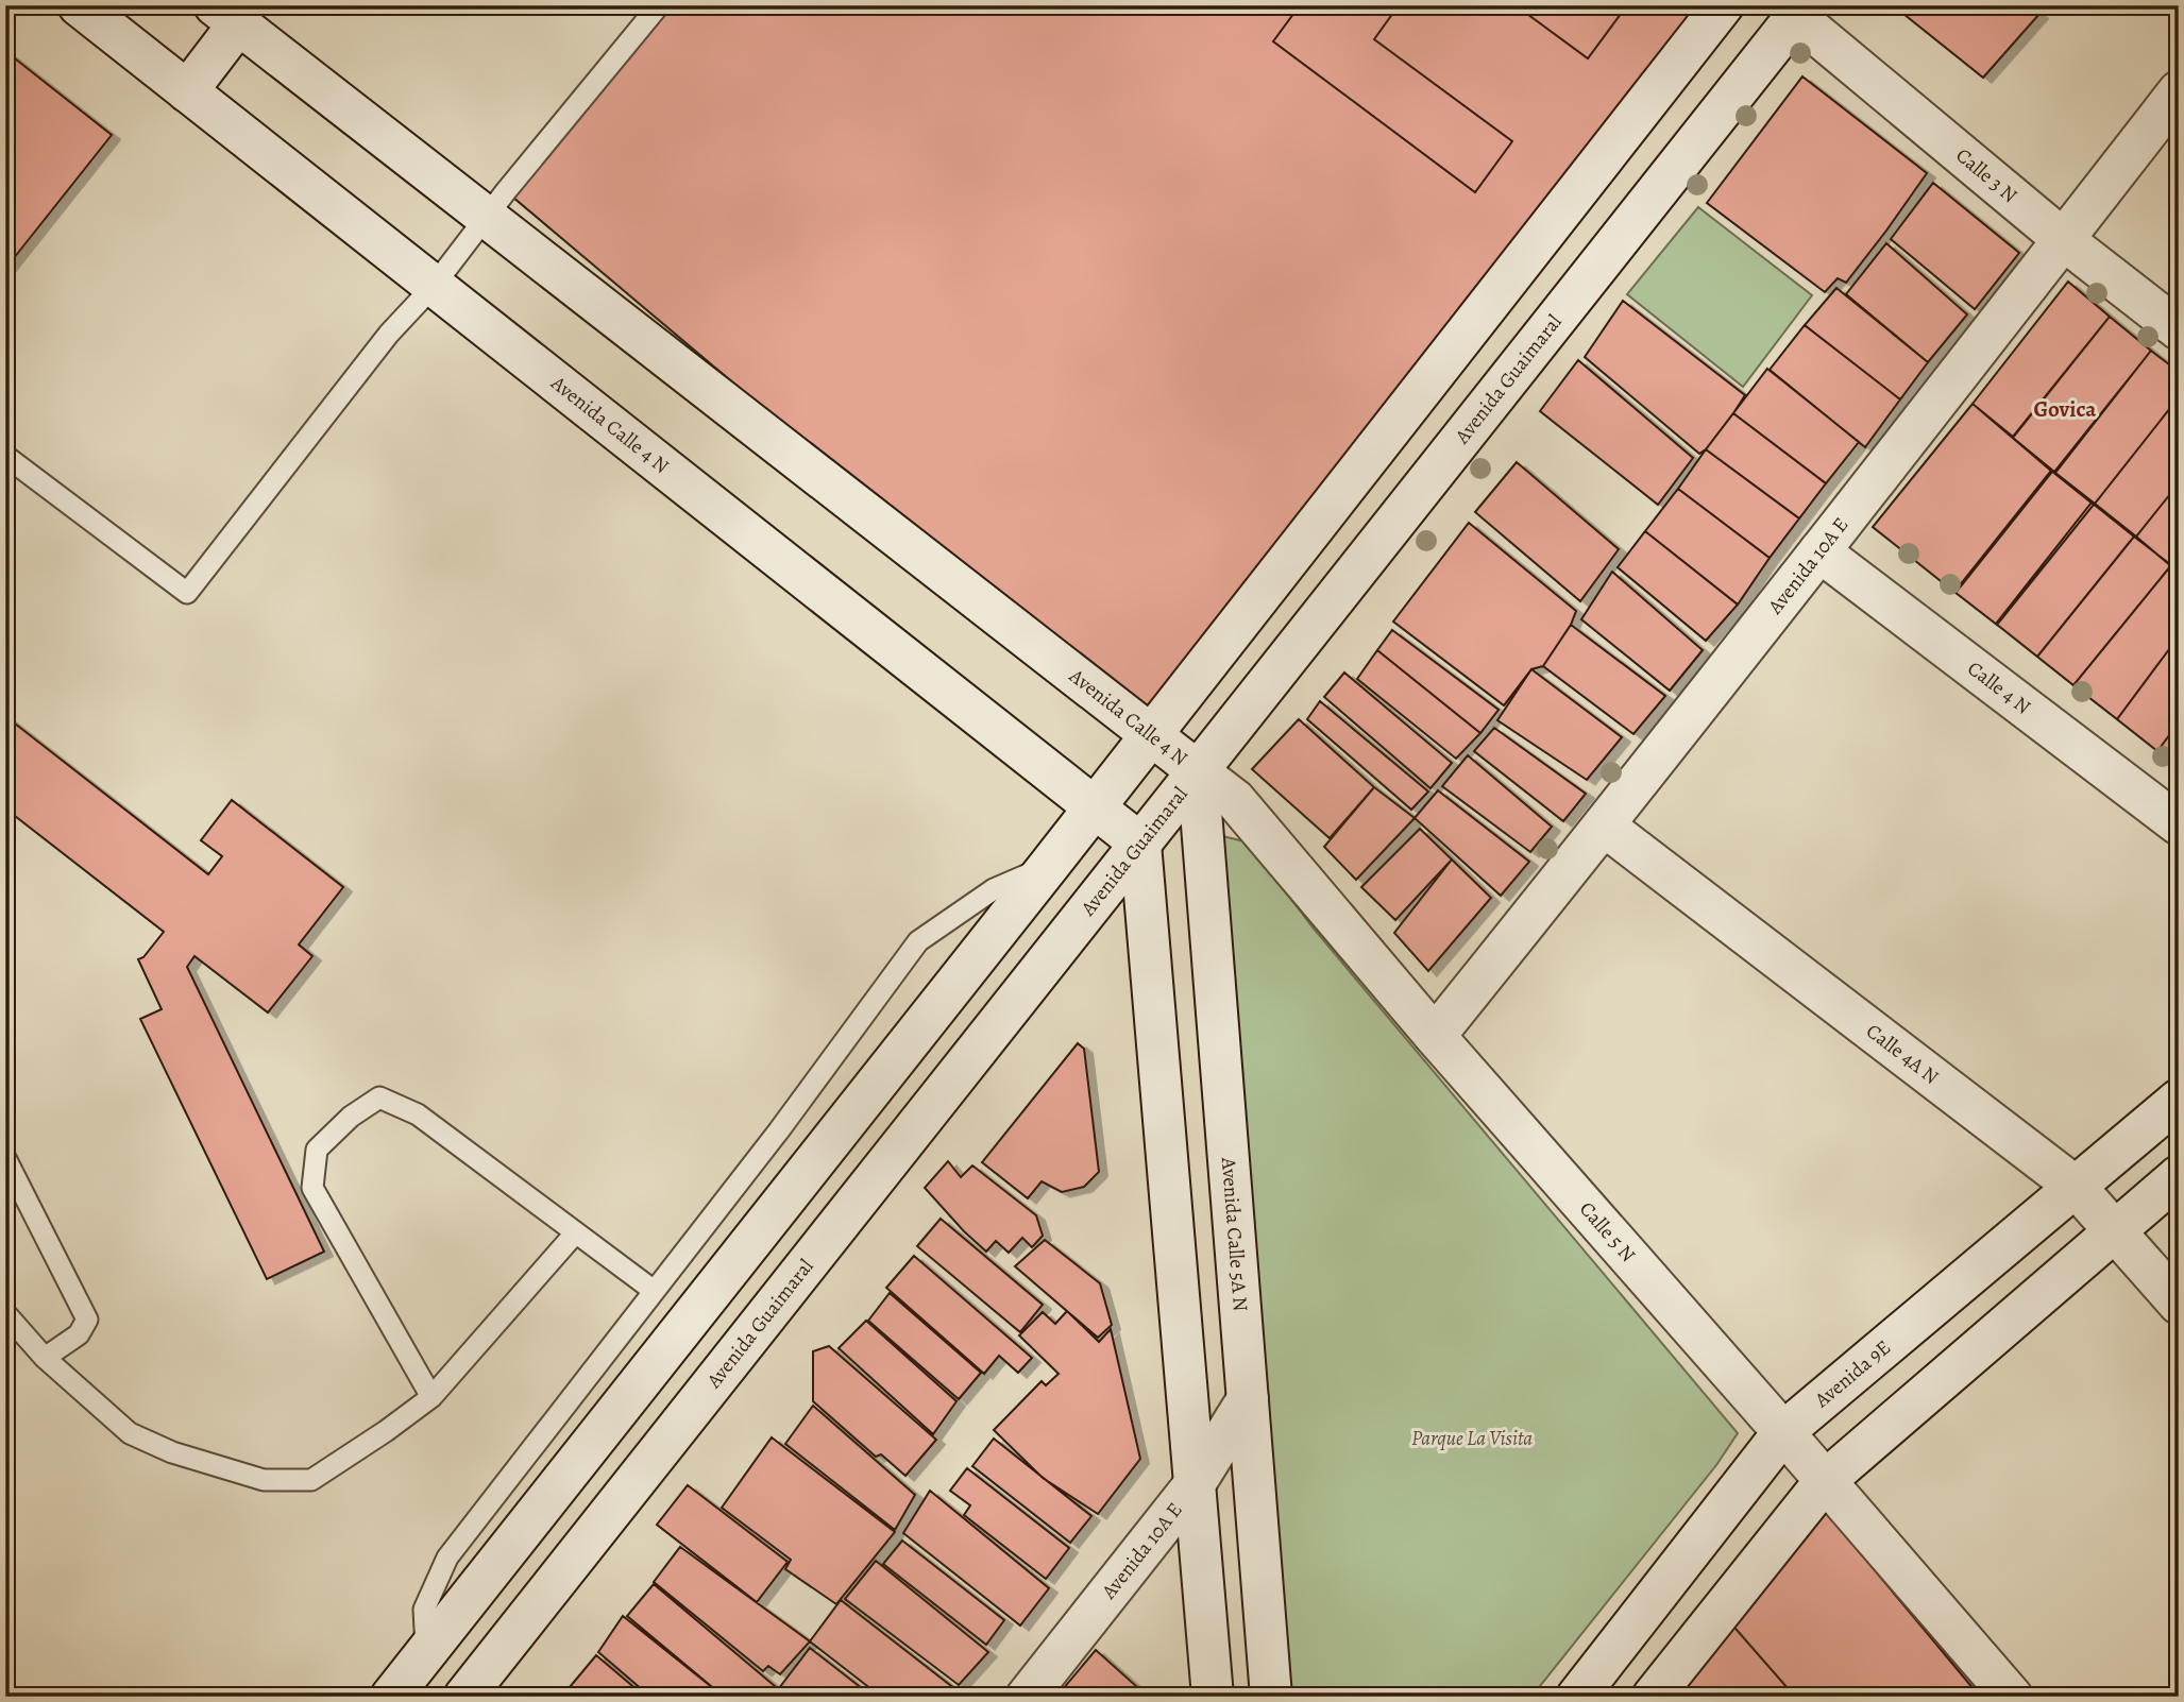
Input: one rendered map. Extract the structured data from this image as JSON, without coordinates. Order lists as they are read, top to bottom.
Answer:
{
  "streets": {
    "street": [
      "Calle 3 N",
      "Avenida Guaimaral",
      "Avenida Calle 4 N",
      "Avenida 10A E",
      "Calle 4 N",
      "Calle 4A N",
      "Calle 5 N",
      "Avenida Calle 5A N",
      "Avenida 9E"
    ]
  },
  "crossings": [
    ["Calle 3 N", "Avenida Guaimaral"],
    ["Calle 3 N", "Avenida 10A E"],
    ["Avenida Guaimaral", "Avenida Calle 4 N"],
    ["Avenida Guaimaral", "Calle 5 N"],
    ["Avenida Guaimaral", "Avenida Calle 5A N"],
    ["Avenida Calle 4 N", "Calle 5 N"],
    ["Avenida Calle 4 N", "Avenida Calle 5A N"],
    ["Avenida 10A E", "Calle 4 N"],
    ["Avenida 10A E", "Calle 4A N"],
    ["Avenida 10A E", "Calle 5 N"],
    ["Avenida 10A E", "Avenida Calle 5A N"],
    ["Calle 4A N", "Avenida 9E"],
    ["Calle 5 N", "Avenida Calle 5A N"],
    ["Calle 5 N", "Avenida 9E"]
  ],
  "districts": ["Govica"],
  "parks": ["Parque La Visita"]
}
